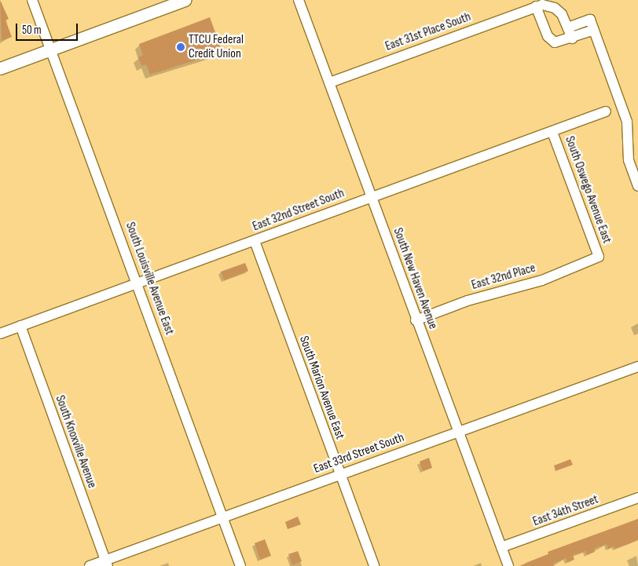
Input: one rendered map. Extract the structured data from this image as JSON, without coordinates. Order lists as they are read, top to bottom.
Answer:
{
  "streets": {
    "street": [
      "East 31st Place South",
      "South Oswego Avenue East",
      "East 32nd Street South",
      "East 32nd Place",
      "South Louisville Avenue East",
      "South New Haven Avenue",
      "South Marion Avenue East",
      "South Knoxville Avenue",
      "East 33rd Street South",
      "East 34th Street"
    ]
  },
  "crossings": [
    ["East 31st Place South", "South New Haven Avenue"],
    ["South Oswego Avenue East", "East 32nd Street South"],
    ["South Oswego Avenue East", "East 32nd Place"],
    ["East 32nd Street South", "South Louisville Avenue East"],
    ["East 32nd Street South", "South New Haven Avenue"],
    ["East 32nd Street South", "South Marion Avenue East"],
    ["East 32nd Street South", "South Knoxville Avenue"],
    ["East 32nd Place", "South New Haven Avenue"],
    ["South Louisville Avenue East", "East 33rd Street South"],
    ["South New Haven Avenue", "East 33rd Street South"],
    ["South New Haven Avenue", "East 34th Street"],
    ["South Marion Avenue East", "East 33rd Street South"],
    ["South Knoxville Avenue", "East 33rd Street South"]
  ],
  "places": ["TTCU Federal Credit Union"],
  "scale_bar": "50 m"
}
